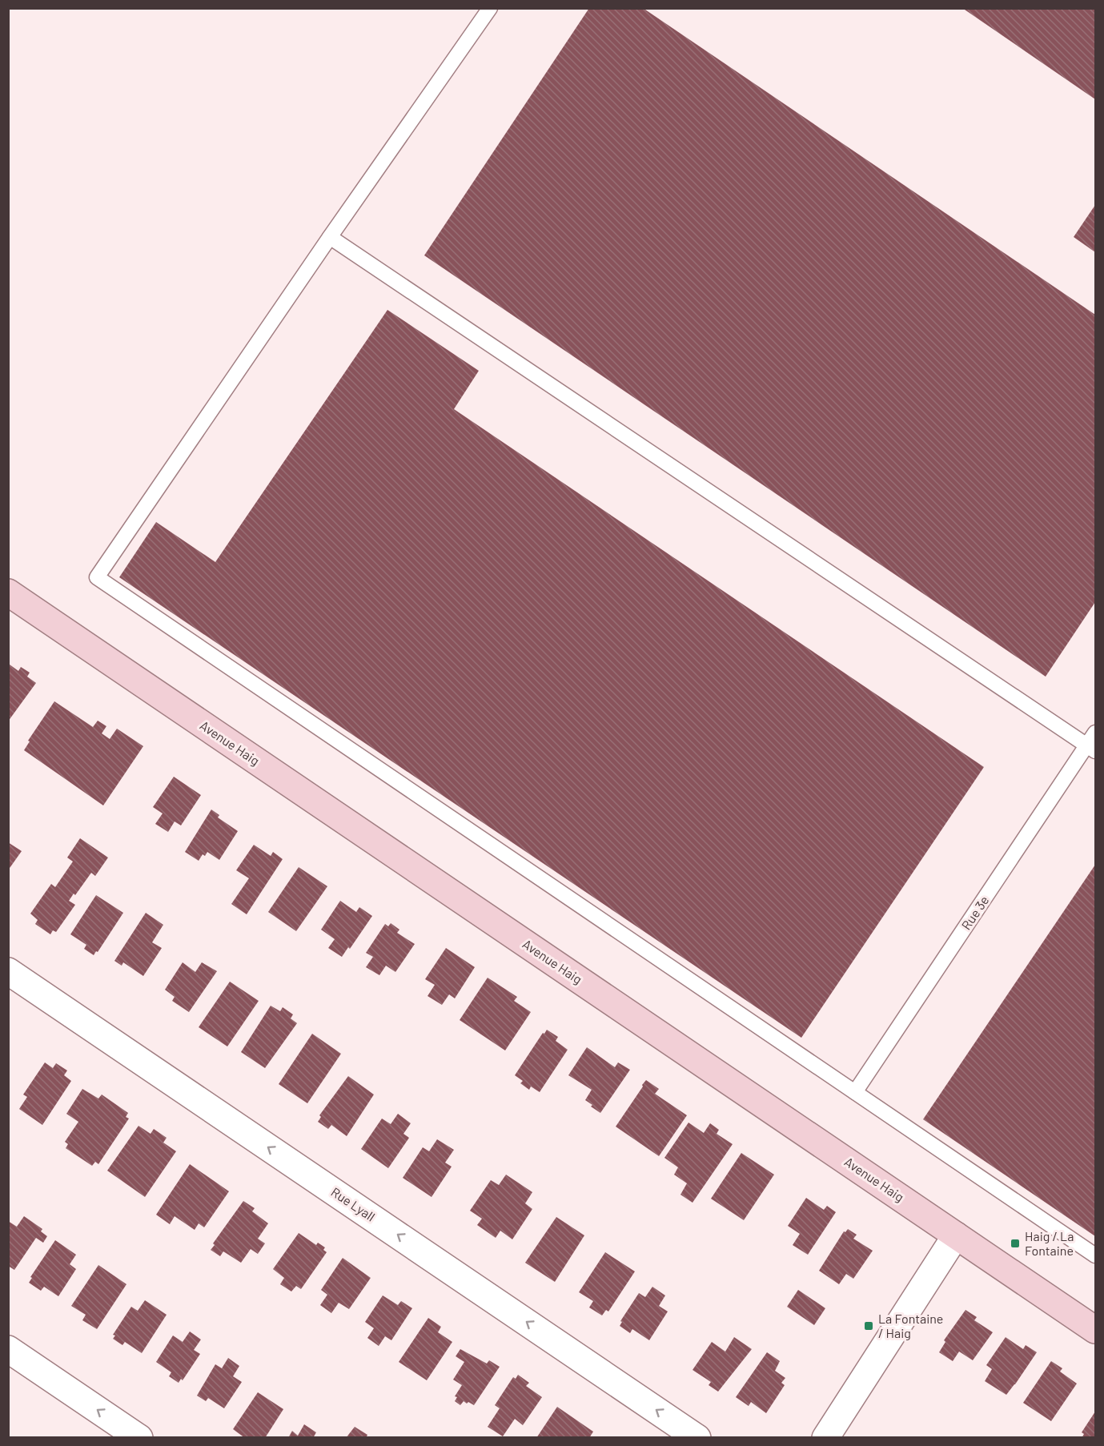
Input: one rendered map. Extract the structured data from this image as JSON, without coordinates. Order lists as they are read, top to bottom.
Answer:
{
  "streets": {
    "street": ["Avenue Haig", "Rue Lyall"],
    "lane": ["Rue 3e"]
  },
  "one_way": ["Rue Lyall"],
  "places": {
    "transit": ["Haig / La Fontaine", "La Fontaine / Haig"]
  }
}
